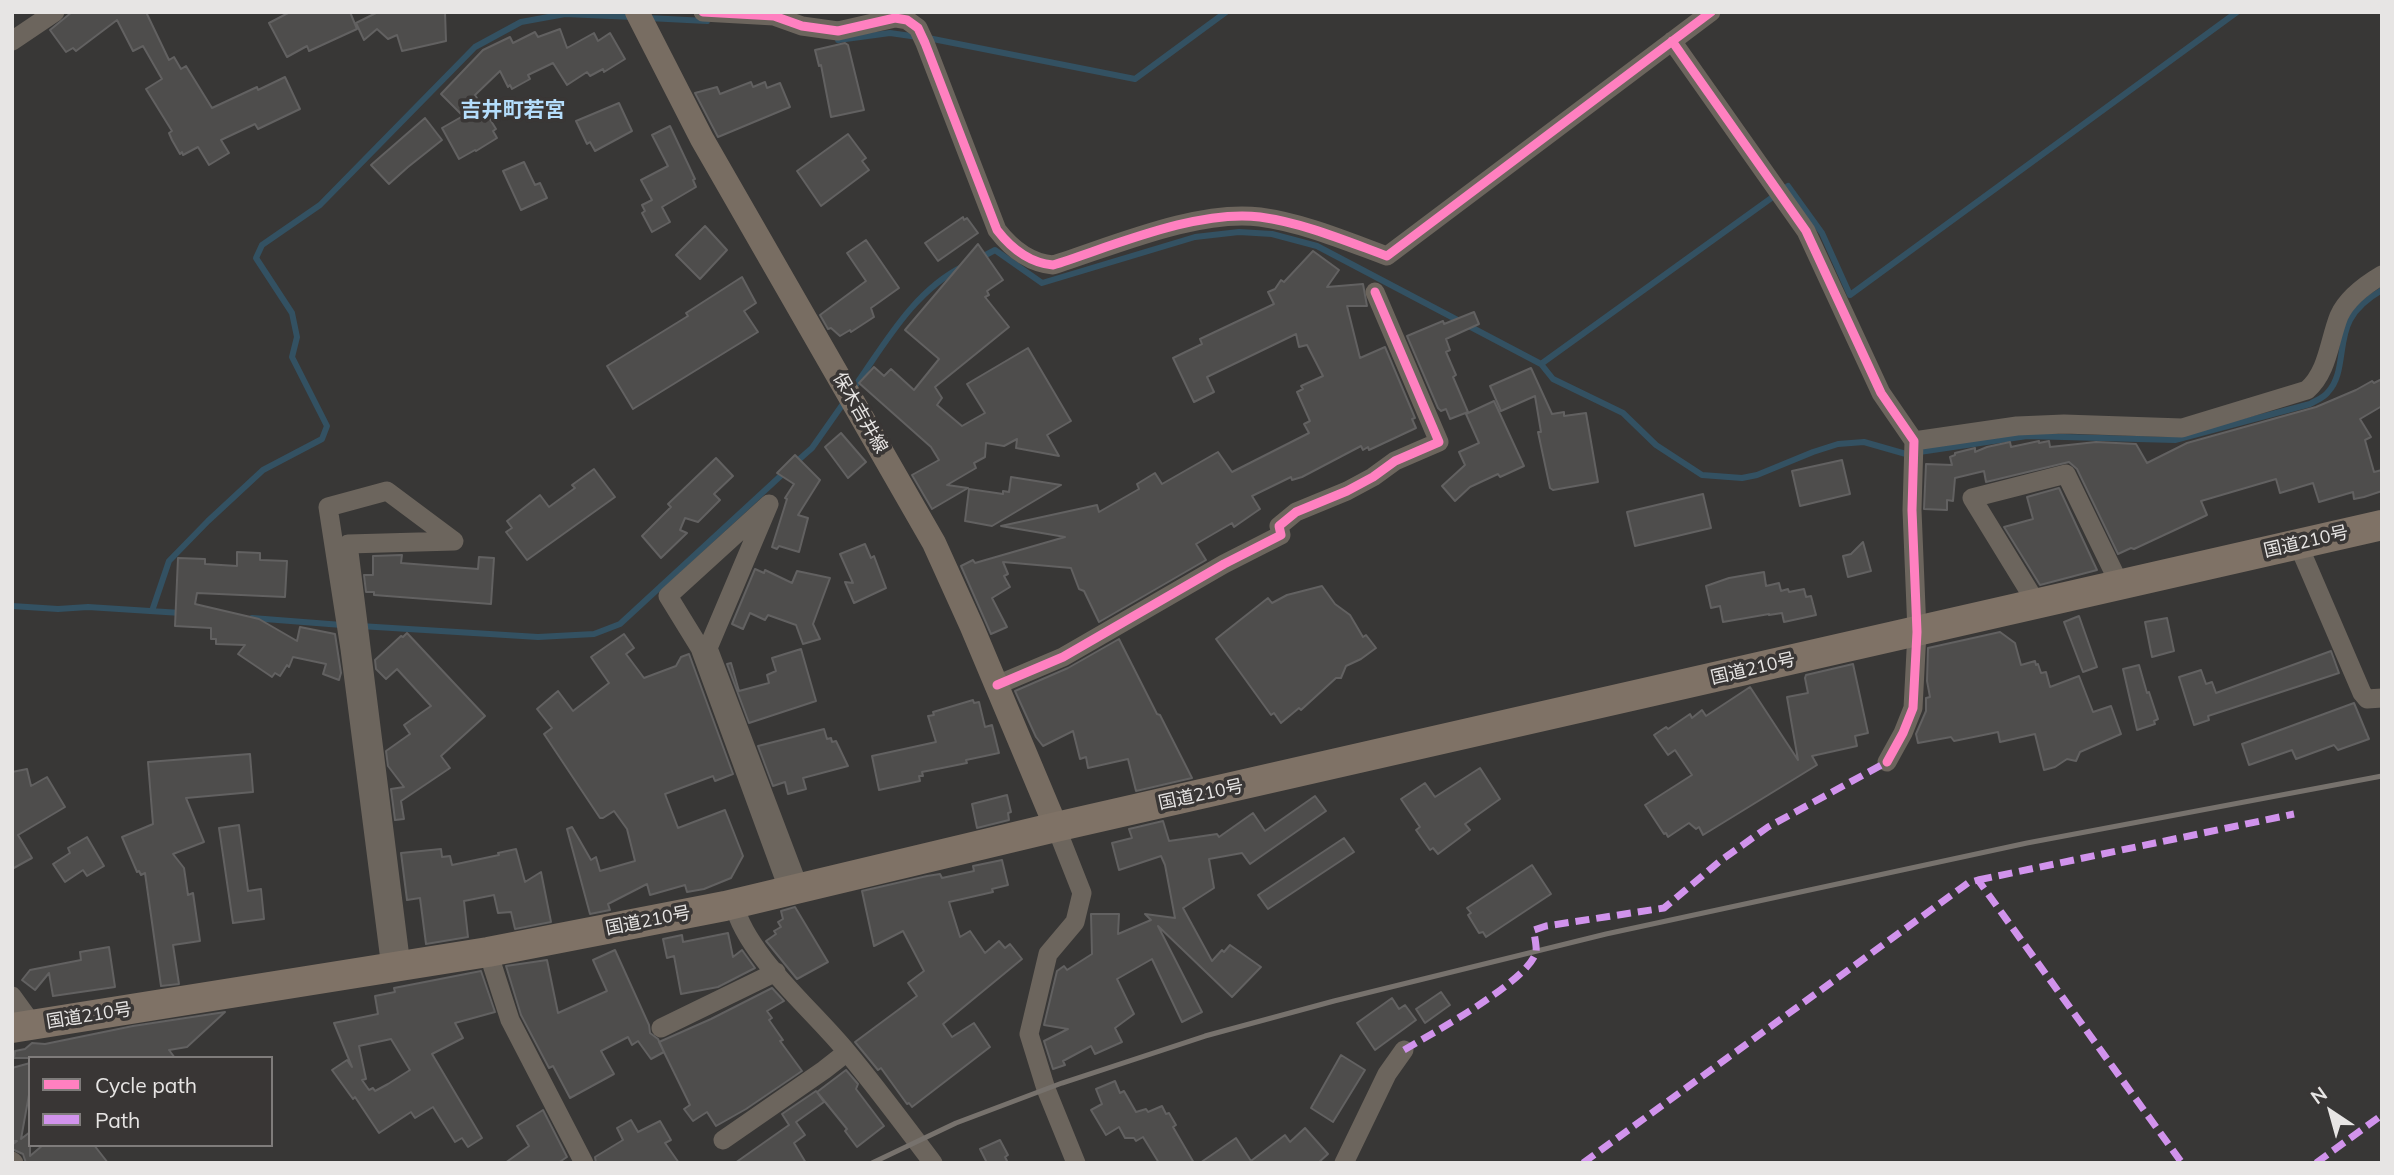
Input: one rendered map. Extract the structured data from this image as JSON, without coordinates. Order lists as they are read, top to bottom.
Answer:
{
  "streets": {
    "highway": ["国道210号"],
    "main road": ["保木吉井線"]
  },
  "crossings": [
    ["保木吉井線", "国道210号"]
  ],
  "districts": ["吉井町若宮"],
  "legend": ["Cycle path", "Path"],
  "north": "top left"
}
